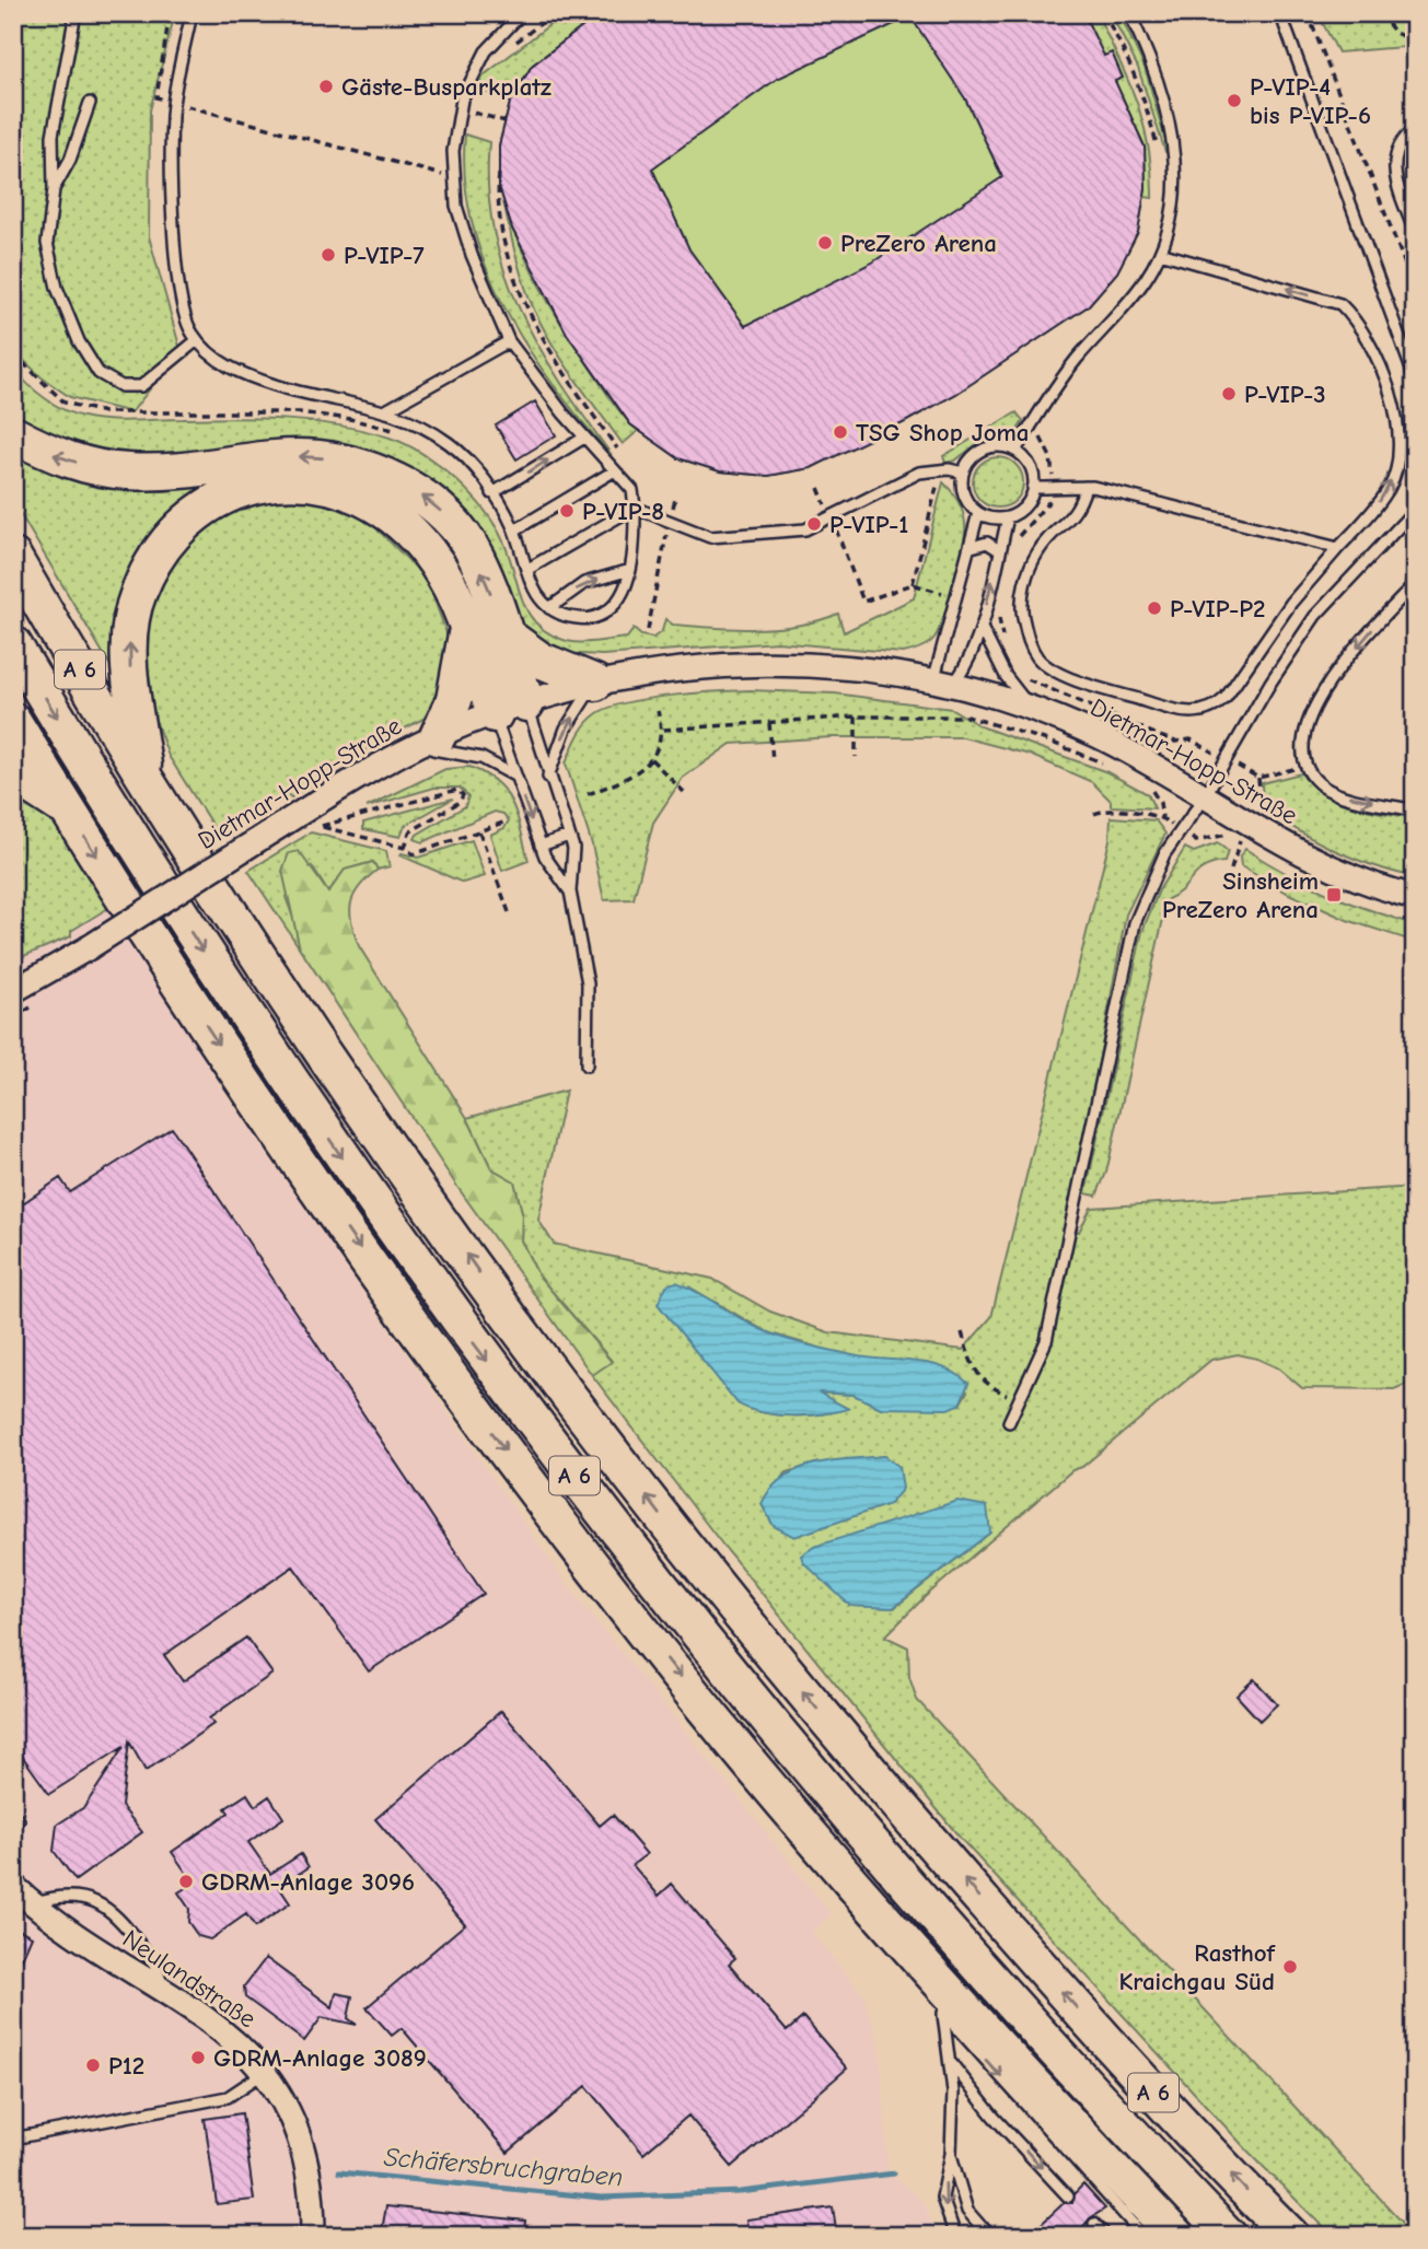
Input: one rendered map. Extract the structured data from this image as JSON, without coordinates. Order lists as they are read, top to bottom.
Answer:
{
  "streets": {
    "highway": ["A 6"],
    "street": ["Dietmar-Hopp-Straße", "Neulandstraße"]
  },
  "water": ["Schäfersbruchgraben"],
  "places": {
    "other": [
      "Gäste-Busparkplatz",
      "P-VIP-4 bis P-VIP-6",
      "PreZero Arena",
      "P-VIP-7",
      "P-VIP-3",
      "TSG Shop Joma",
      "P-VIP-8",
      "P-VIP-1",
      "P-VIP-P2",
      "GDRM-Anlage 3096",
      "Rasthof Kraichgau Süd",
      "GDRM-Anlage 3089",
      "P12"
    ],
    "transit": ["Sinsheim PreZero Arena"]
  }
}
